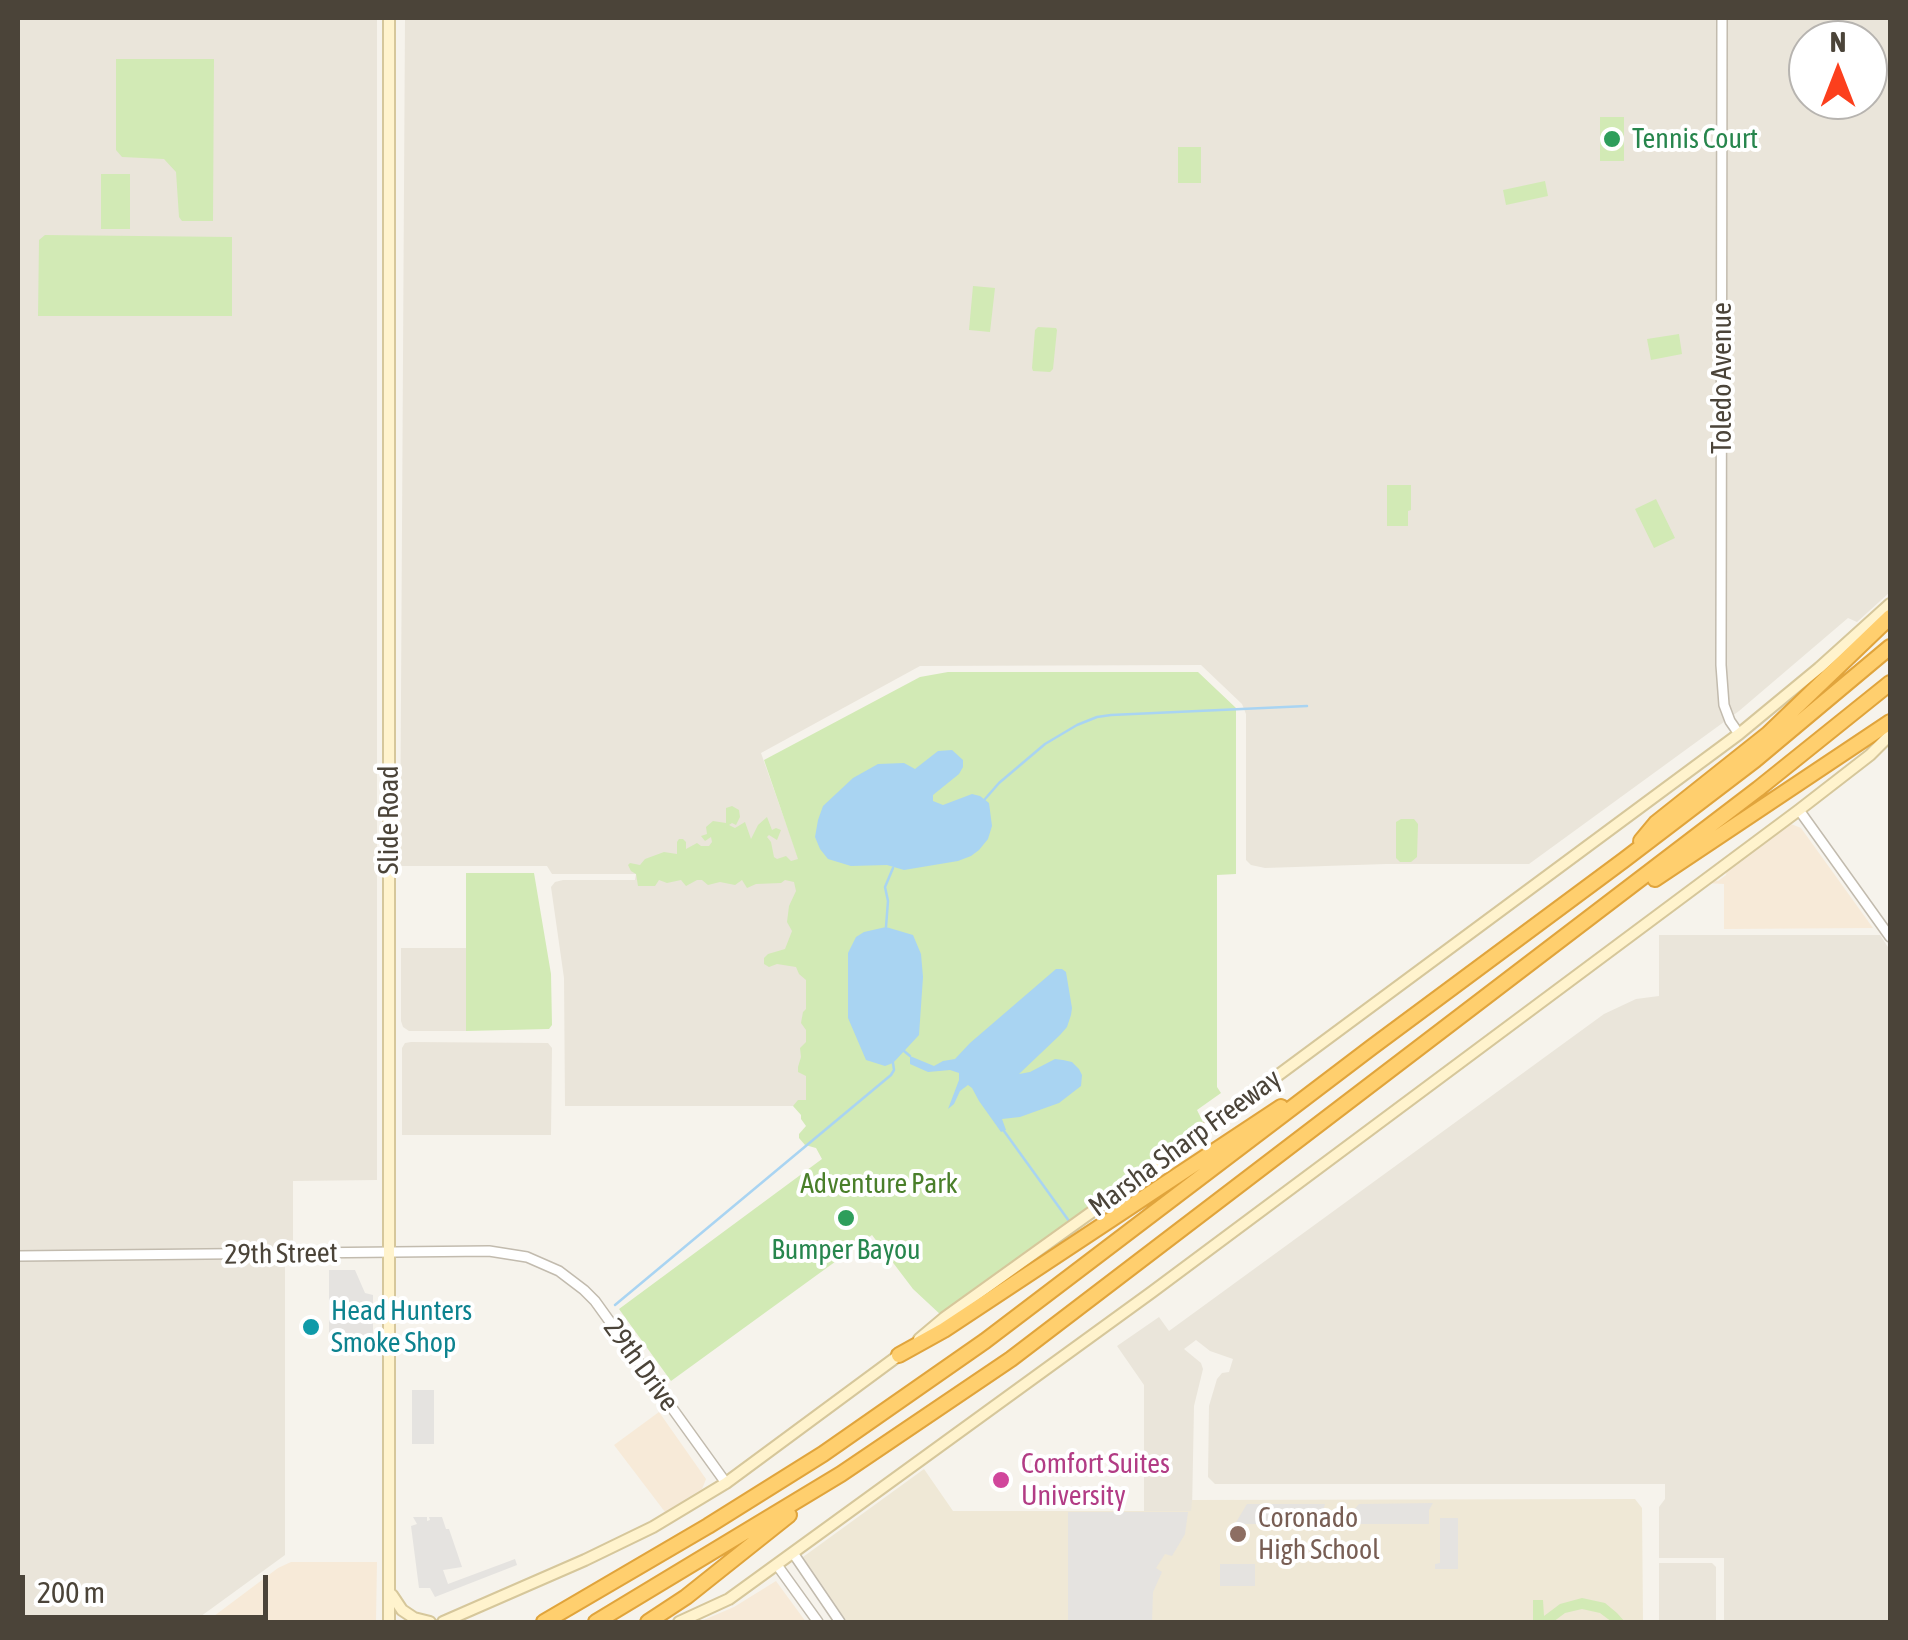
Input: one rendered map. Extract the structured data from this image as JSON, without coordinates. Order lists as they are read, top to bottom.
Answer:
{
  "streets": {
    "highway": ["Marsha Sharp Freeway"],
    "main road": ["Slide Road"],
    "street": ["Toledo Avenue", "29th Street", "29th Drive"]
  },
  "crossings": [
    ["Toledo Avenue", "Marsha Sharp Freeway"],
    ["Slide Road", "29th Street"],
    ["Marsha Sharp Freeway", "29th Drive"],
    ["29th Street", "29th Drive"]
  ],
  "parks": ["Adventure Park"],
  "places": [
    "Tennis Court",
    "Bumper Bayou",
    "Head Hunters Smoke Shop",
    "Comfort Suites University",
    "Coronado High School"
  ],
  "scale_bar": "200 m",
  "north": "top"
}
